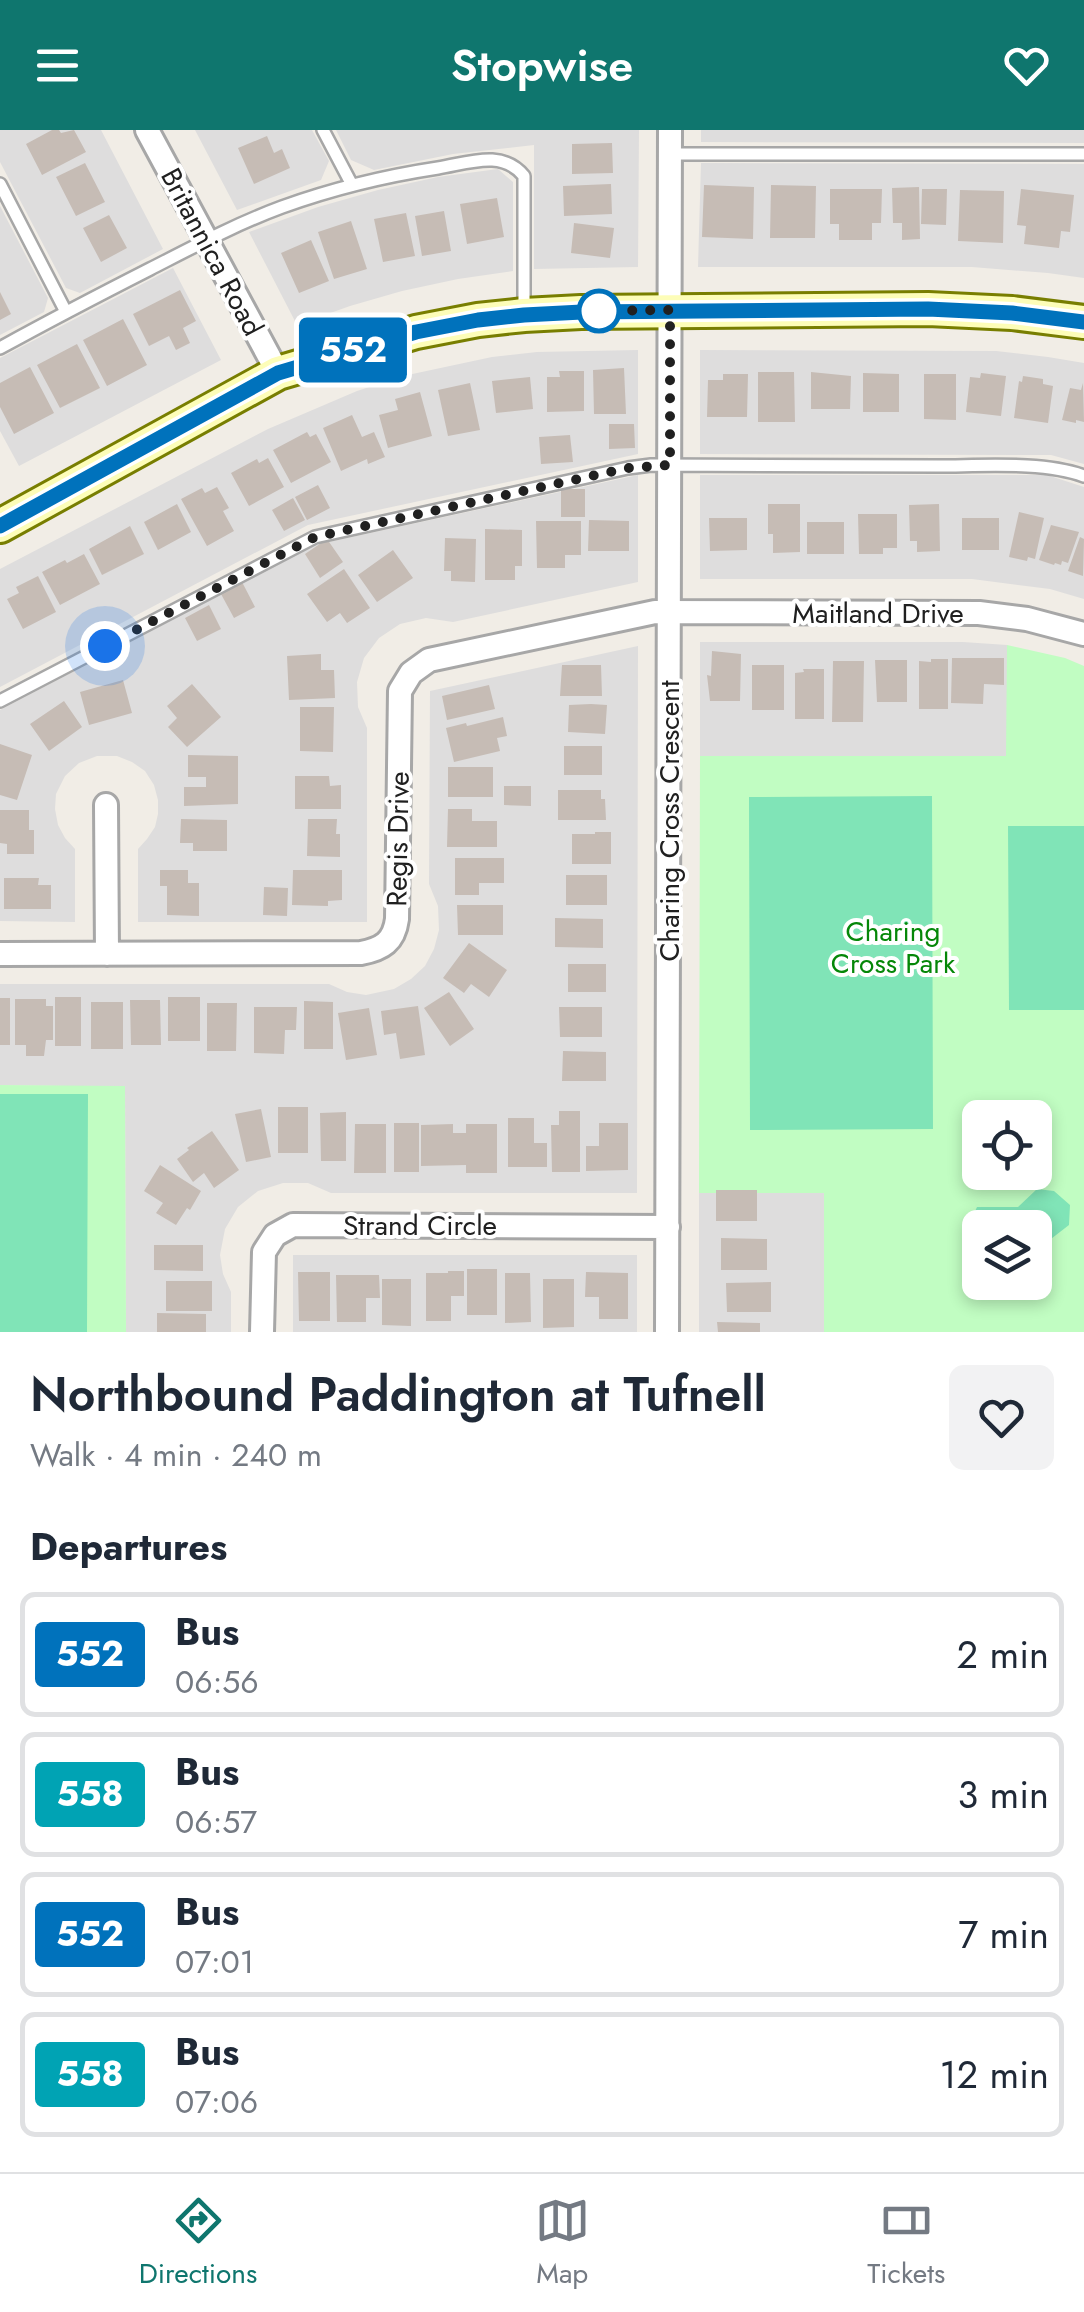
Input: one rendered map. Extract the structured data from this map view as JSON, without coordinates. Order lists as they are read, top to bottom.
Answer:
{
  "streets": {
    "street": [
      "Britannica Road",
      "Maitland Drive",
      "Charing Cross Crescent",
      "Regis Drive",
      "Strand Circle"
    ]
  },
  "crossings": [
    ["Maitland Drive", "Charing Cross Crescent"],
    ["Maitland Drive", "Regis Drive"],
    ["Charing Cross Crescent", "Regis Drive"],
    ["Charing Cross Crescent", "Strand Circle"]
  ],
  "parks": ["Charing Cross Park"],
  "lines": ["bus line 552"],
  "page": {
    "header": "Stopwise",
    "on_map": "552",
    "heading": [
      ["Northbound Paddington at Tufnell", "Walk · 4 min · 240 m"],
      "Departures"
    ],
    "list": [
      {
        "mark": "552",
        "name": "Bus",
        "note": "06:56",
        "value": "2 min"
      },
      {
        "mark": "558",
        "name": "Bus",
        "note": "06:57",
        "value": "3 min"
      },
      {
        "mark": "552",
        "name": "Bus",
        "note": "07:01",
        "value": "7 min"
      },
      {
        "mark": "558",
        "name": "Bus",
        "note": "07:06",
        "value": "12 min"
      }
    ],
    "tabs": ["Directions", "Map", "Tickets"]
  }
}
